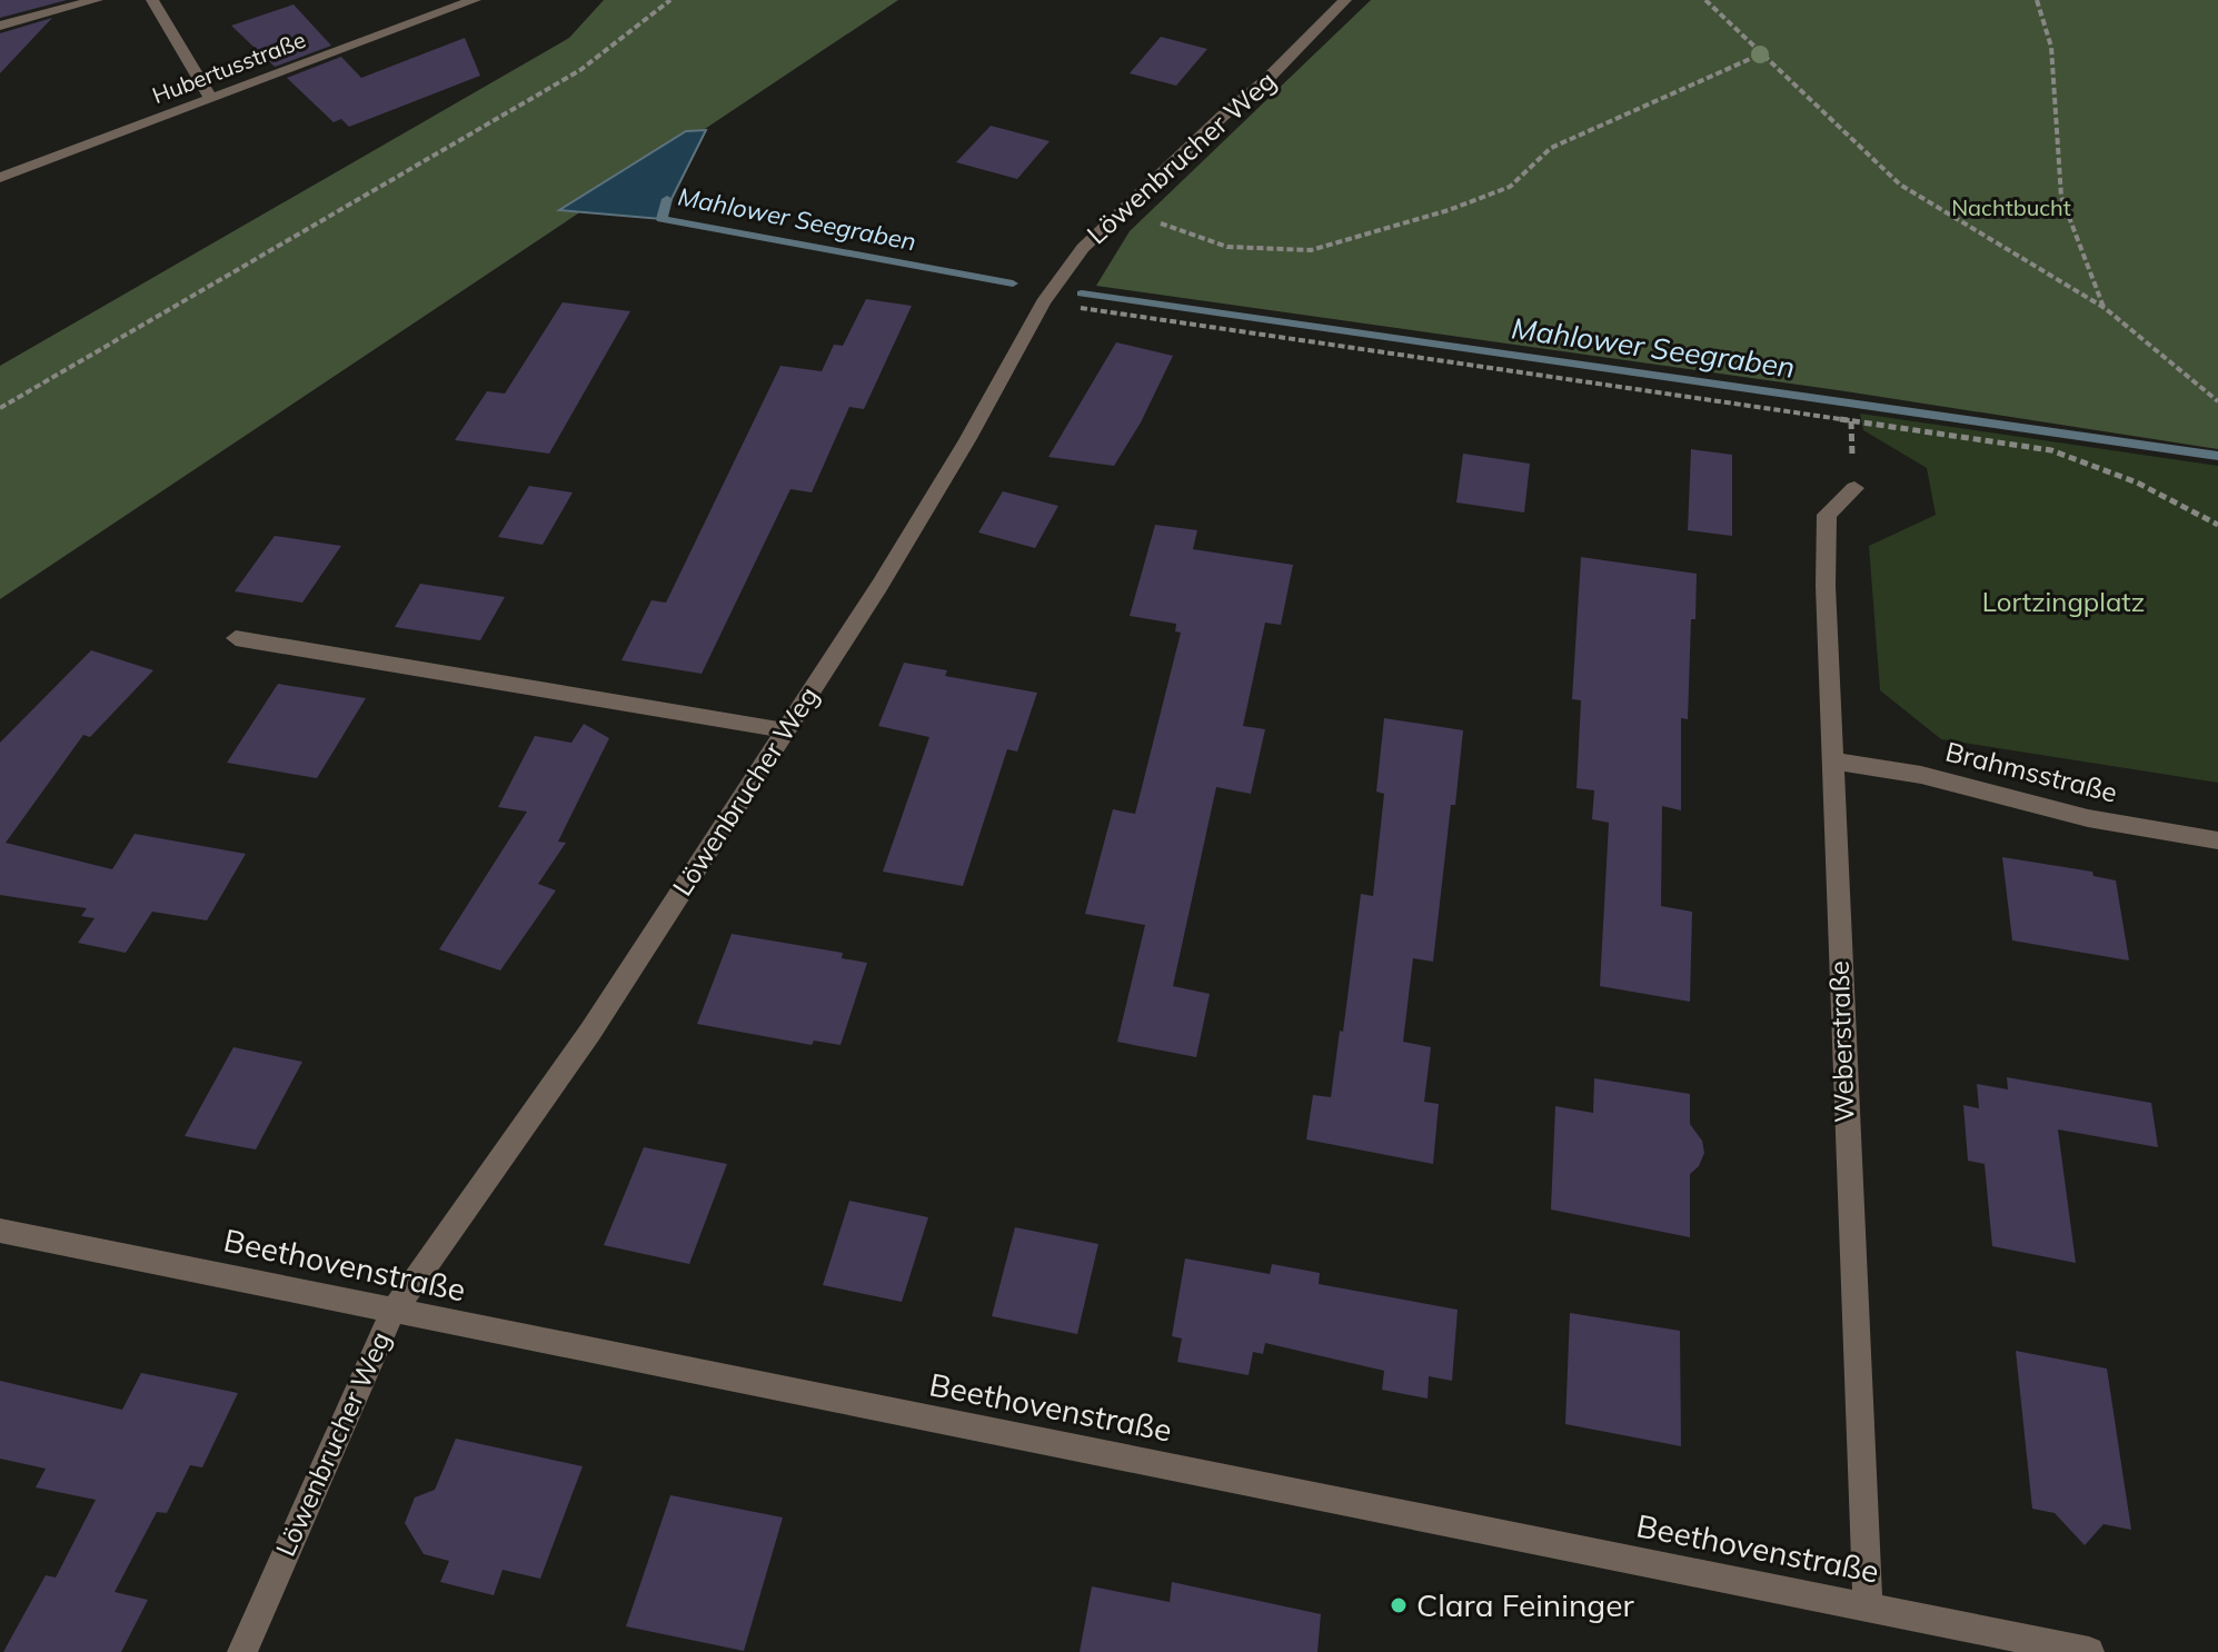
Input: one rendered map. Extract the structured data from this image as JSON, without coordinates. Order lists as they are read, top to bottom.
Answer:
{
  "streets": {
    "street": [
      "Hubertusstraße",
      "Löwenbrucher Weg",
      "Brahmsstraße",
      "Weberstraße",
      "Beethovenstraße"
    ]
  },
  "crossings": [
    ["Löwenbrucher Weg", "Beethovenstraße"],
    ["Brahmsstraße", "Weberstraße"],
    ["Weberstraße", "Beethovenstraße"]
  ],
  "water": ["Mahlower Seegraben"],
  "parks": ["Nachtbucht", "Lortzingplatz"],
  "places": ["Clara Feininger"]
}
